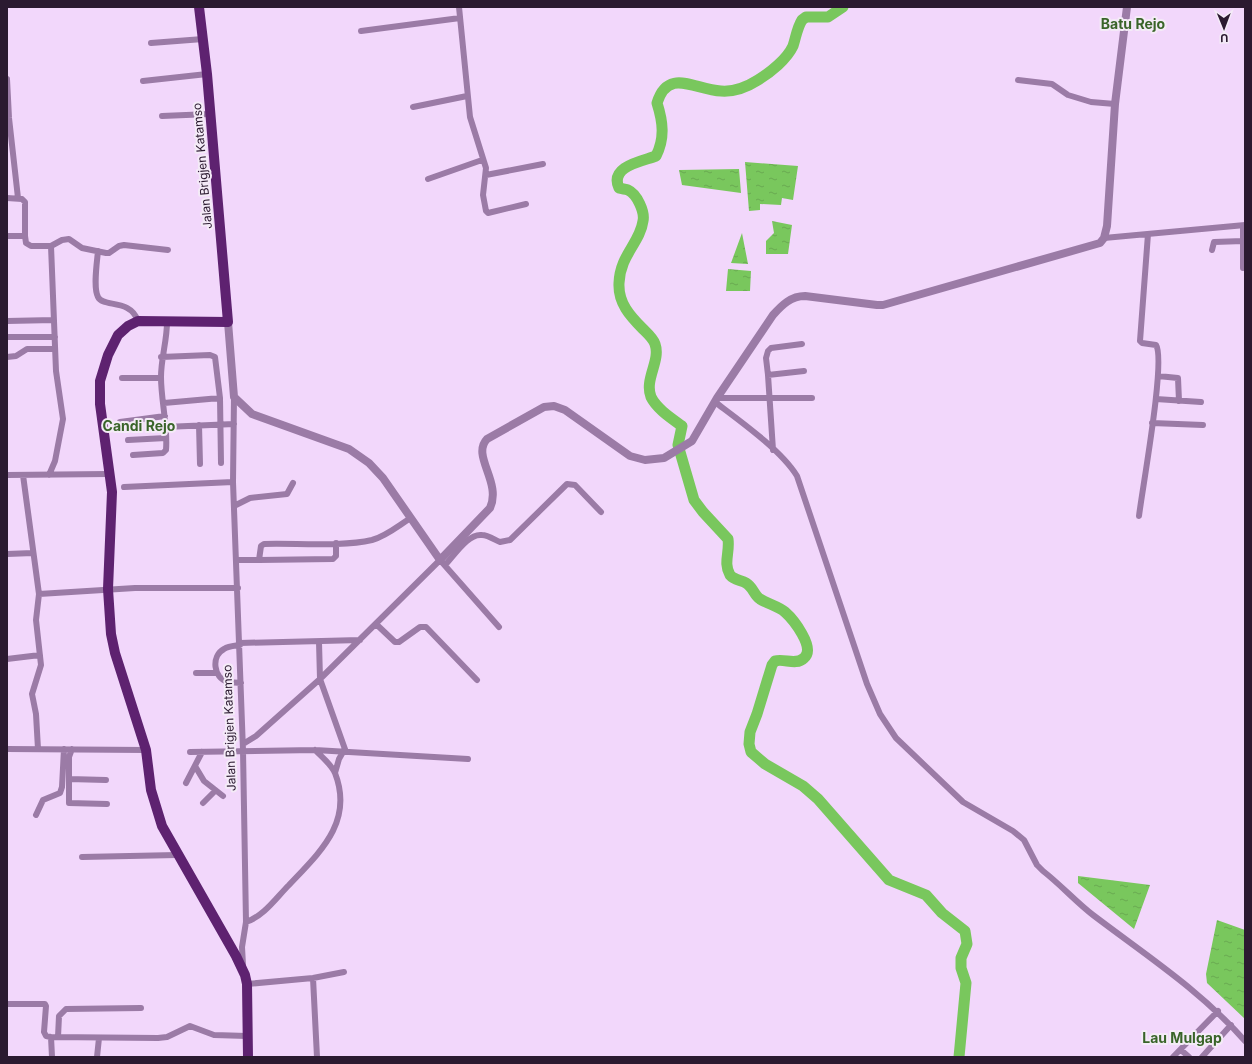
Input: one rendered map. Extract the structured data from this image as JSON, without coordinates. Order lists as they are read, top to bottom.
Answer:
{
  "streets": {
    "main road": ["Jalan Brigjen Katamso"]
  },
  "districts": ["Batu Rejo", "Candi Rejo", "Lau Mulgap"],
  "north": "bottom"
}
